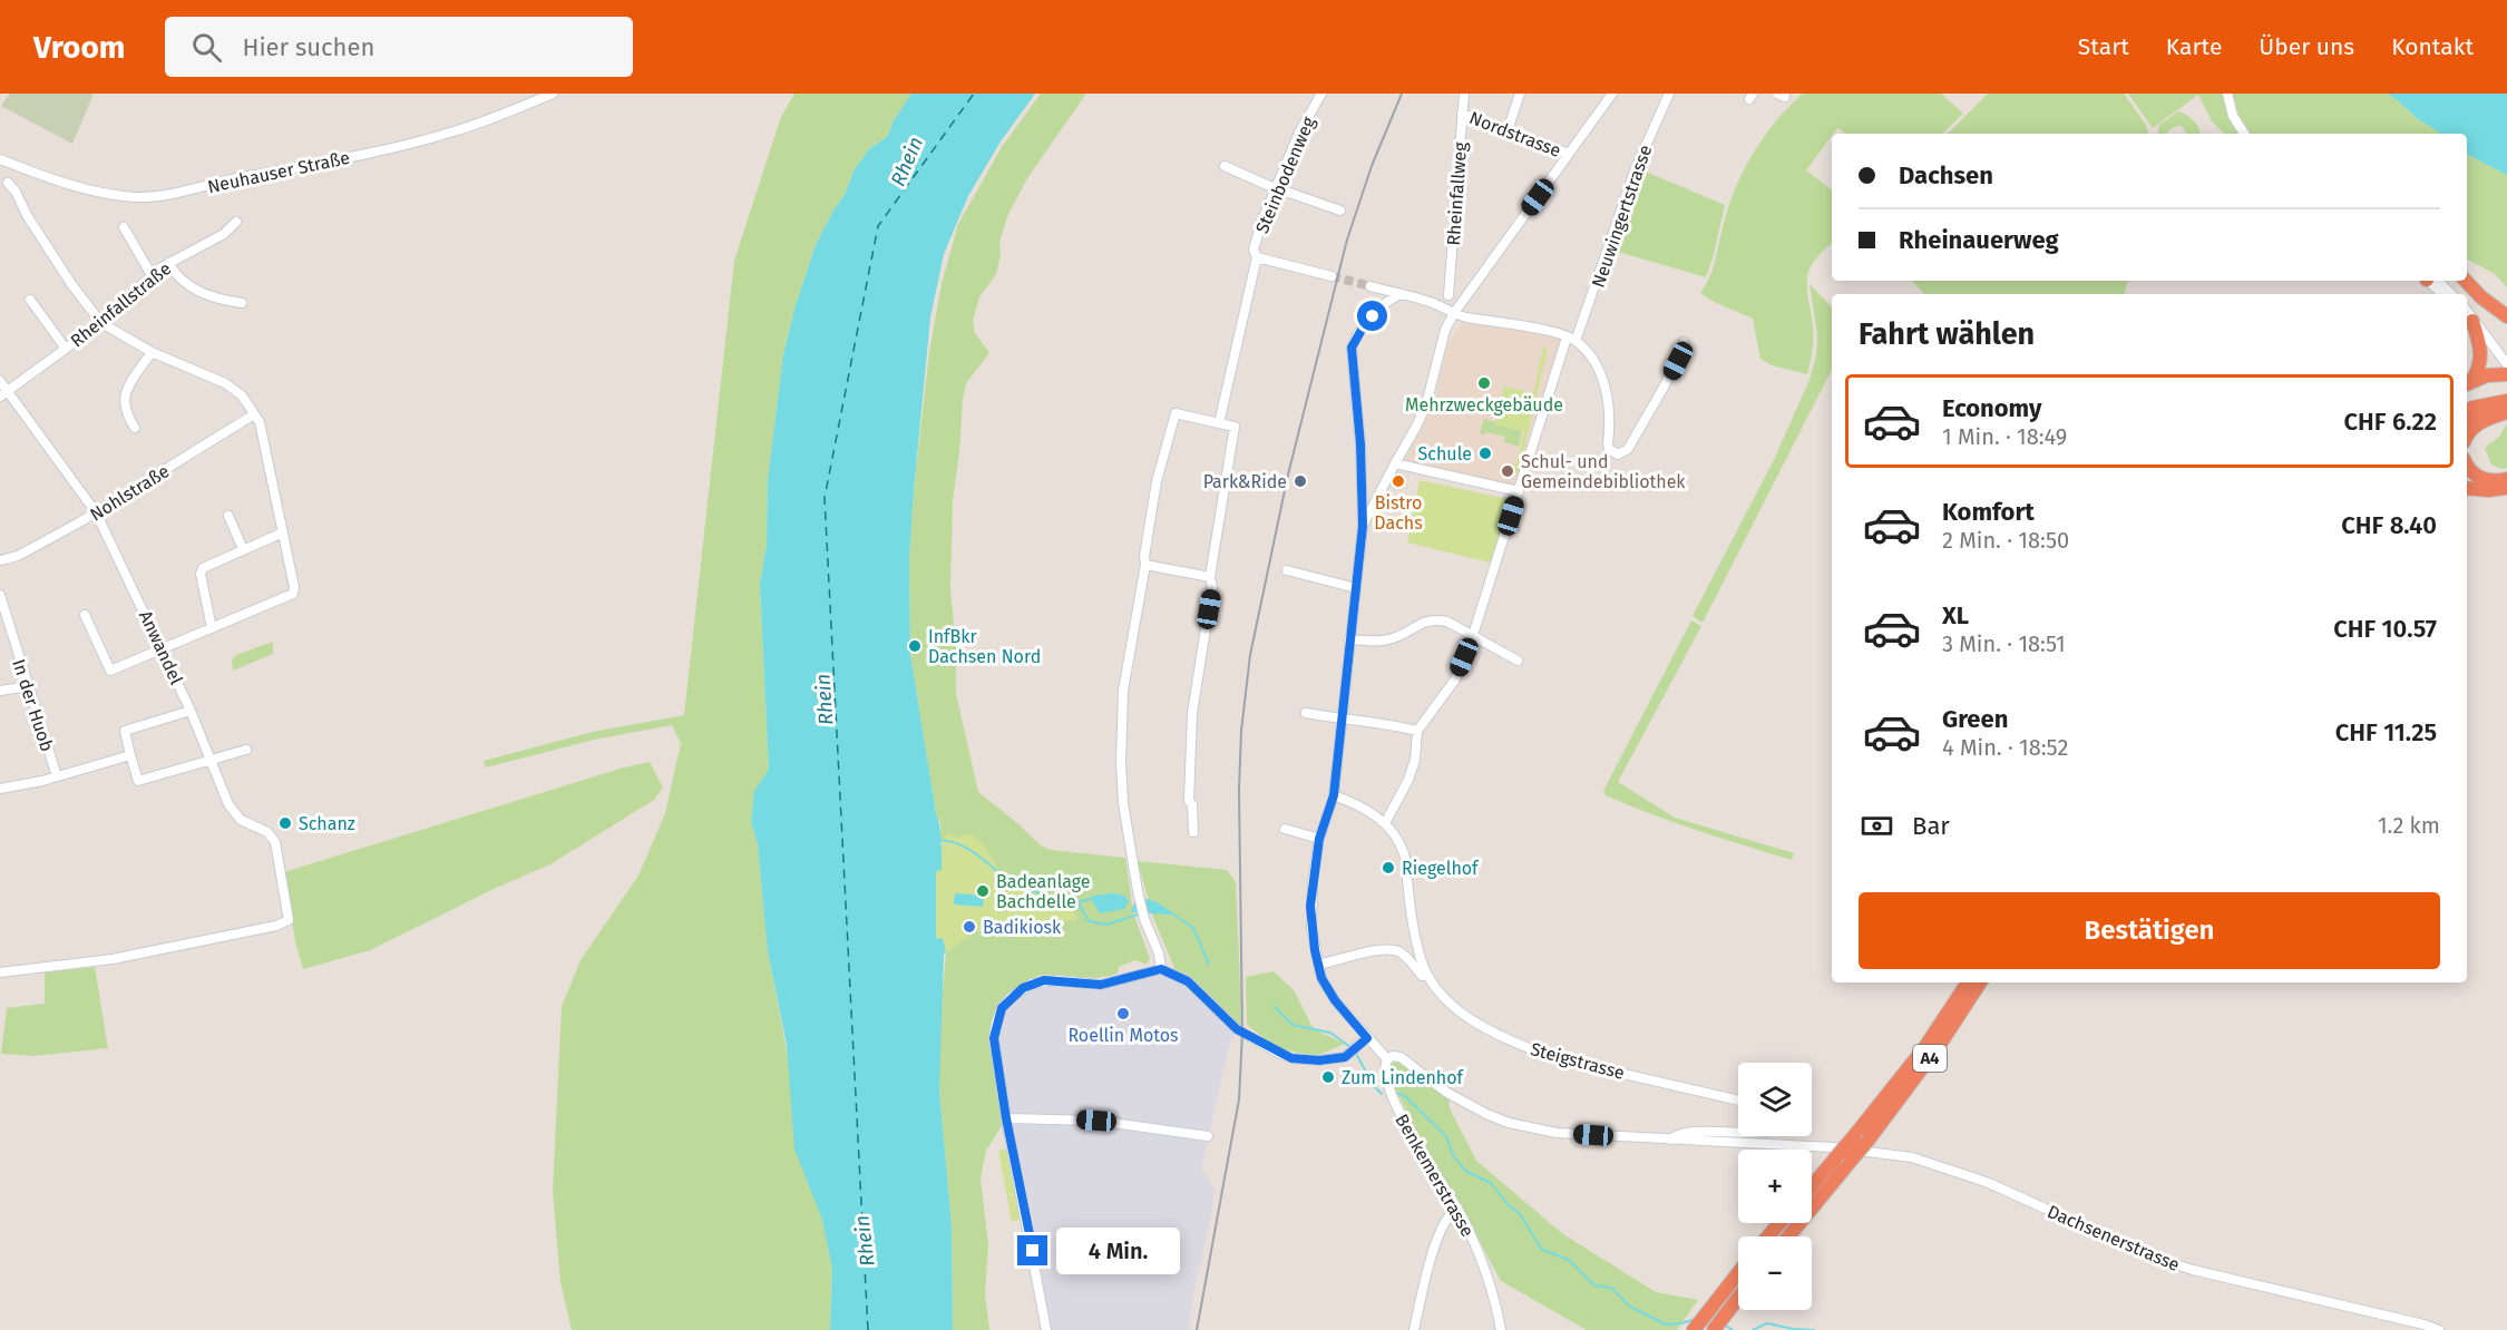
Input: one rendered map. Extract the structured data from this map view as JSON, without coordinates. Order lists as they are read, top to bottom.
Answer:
{
  "streets": {
    "highway": ["A4"],
    "street": [
      "Nordstrasse",
      "Neuhauser Straße",
      "Steinbodenweg",
      "Rheinfallweg",
      "Neuwingertstrasse",
      "Rheinfallstraße",
      "Nohlstraße",
      "Anwandel",
      "In der Huob",
      "Steigstrasse",
      "Benkemerstrasse",
      "Dachsenerstrasse"
    ]
  },
  "crossings": [
    ["Nordstrasse", "Rheinfallweg"],
    ["Rheinfallstraße", "Anwandel"],
    ["Nohlstraße", "Anwandel"],
    ["A4", "Dachsenerstrasse"],
    ["Benkemerstrasse", "Dachsenerstrasse"]
  ],
  "water": ["Rhein"],
  "places": [
    "Mehrzweckgebäude",
    "Schule",
    "Schul- und Gemeindebibliothek",
    "Park&Ride",
    "Bistro Dachs",
    "InfBkr Dachsen Nord",
    "Schanz",
    "Riegelhof",
    "Badeanlage Bachdelle",
    "Badikiosk",
    "Roellin Motos",
    "Zum Lindenhof"
  ],
  "page": {
    "header": "Vroom",
    "search": "Hier suchen",
    "nav": [
      "Start",
      "Karte",
      "Über uns",
      "Kontakt"
    ],
    "banner": ["Dachsen", "Rheinauerweg"],
    "heading": "Fahrt wählen",
    "list": [
      {
        "name": "Economy",
        "note": "1 Min. · 18:49",
        "value": "CHF 6.22"
      },
      {
        "name": "Komfort",
        "note": "2 Min. · 18:50",
        "value": "CHF 8.40"
      },
      {
        "name": "XL",
        "note": "3 Min. · 18:51",
        "value": "CHF 10.57"
      },
      {
        "name": "Green",
        "note": "4 Min. · 18:52",
        "value": "CHF 11.25"
      }
    ],
    "pay": ["Bar", "1.2 km"],
    "buttons": "Bestätigen",
    "map_buttons": ["+", "−"],
    "bubble": "4 Min."
  }
}
